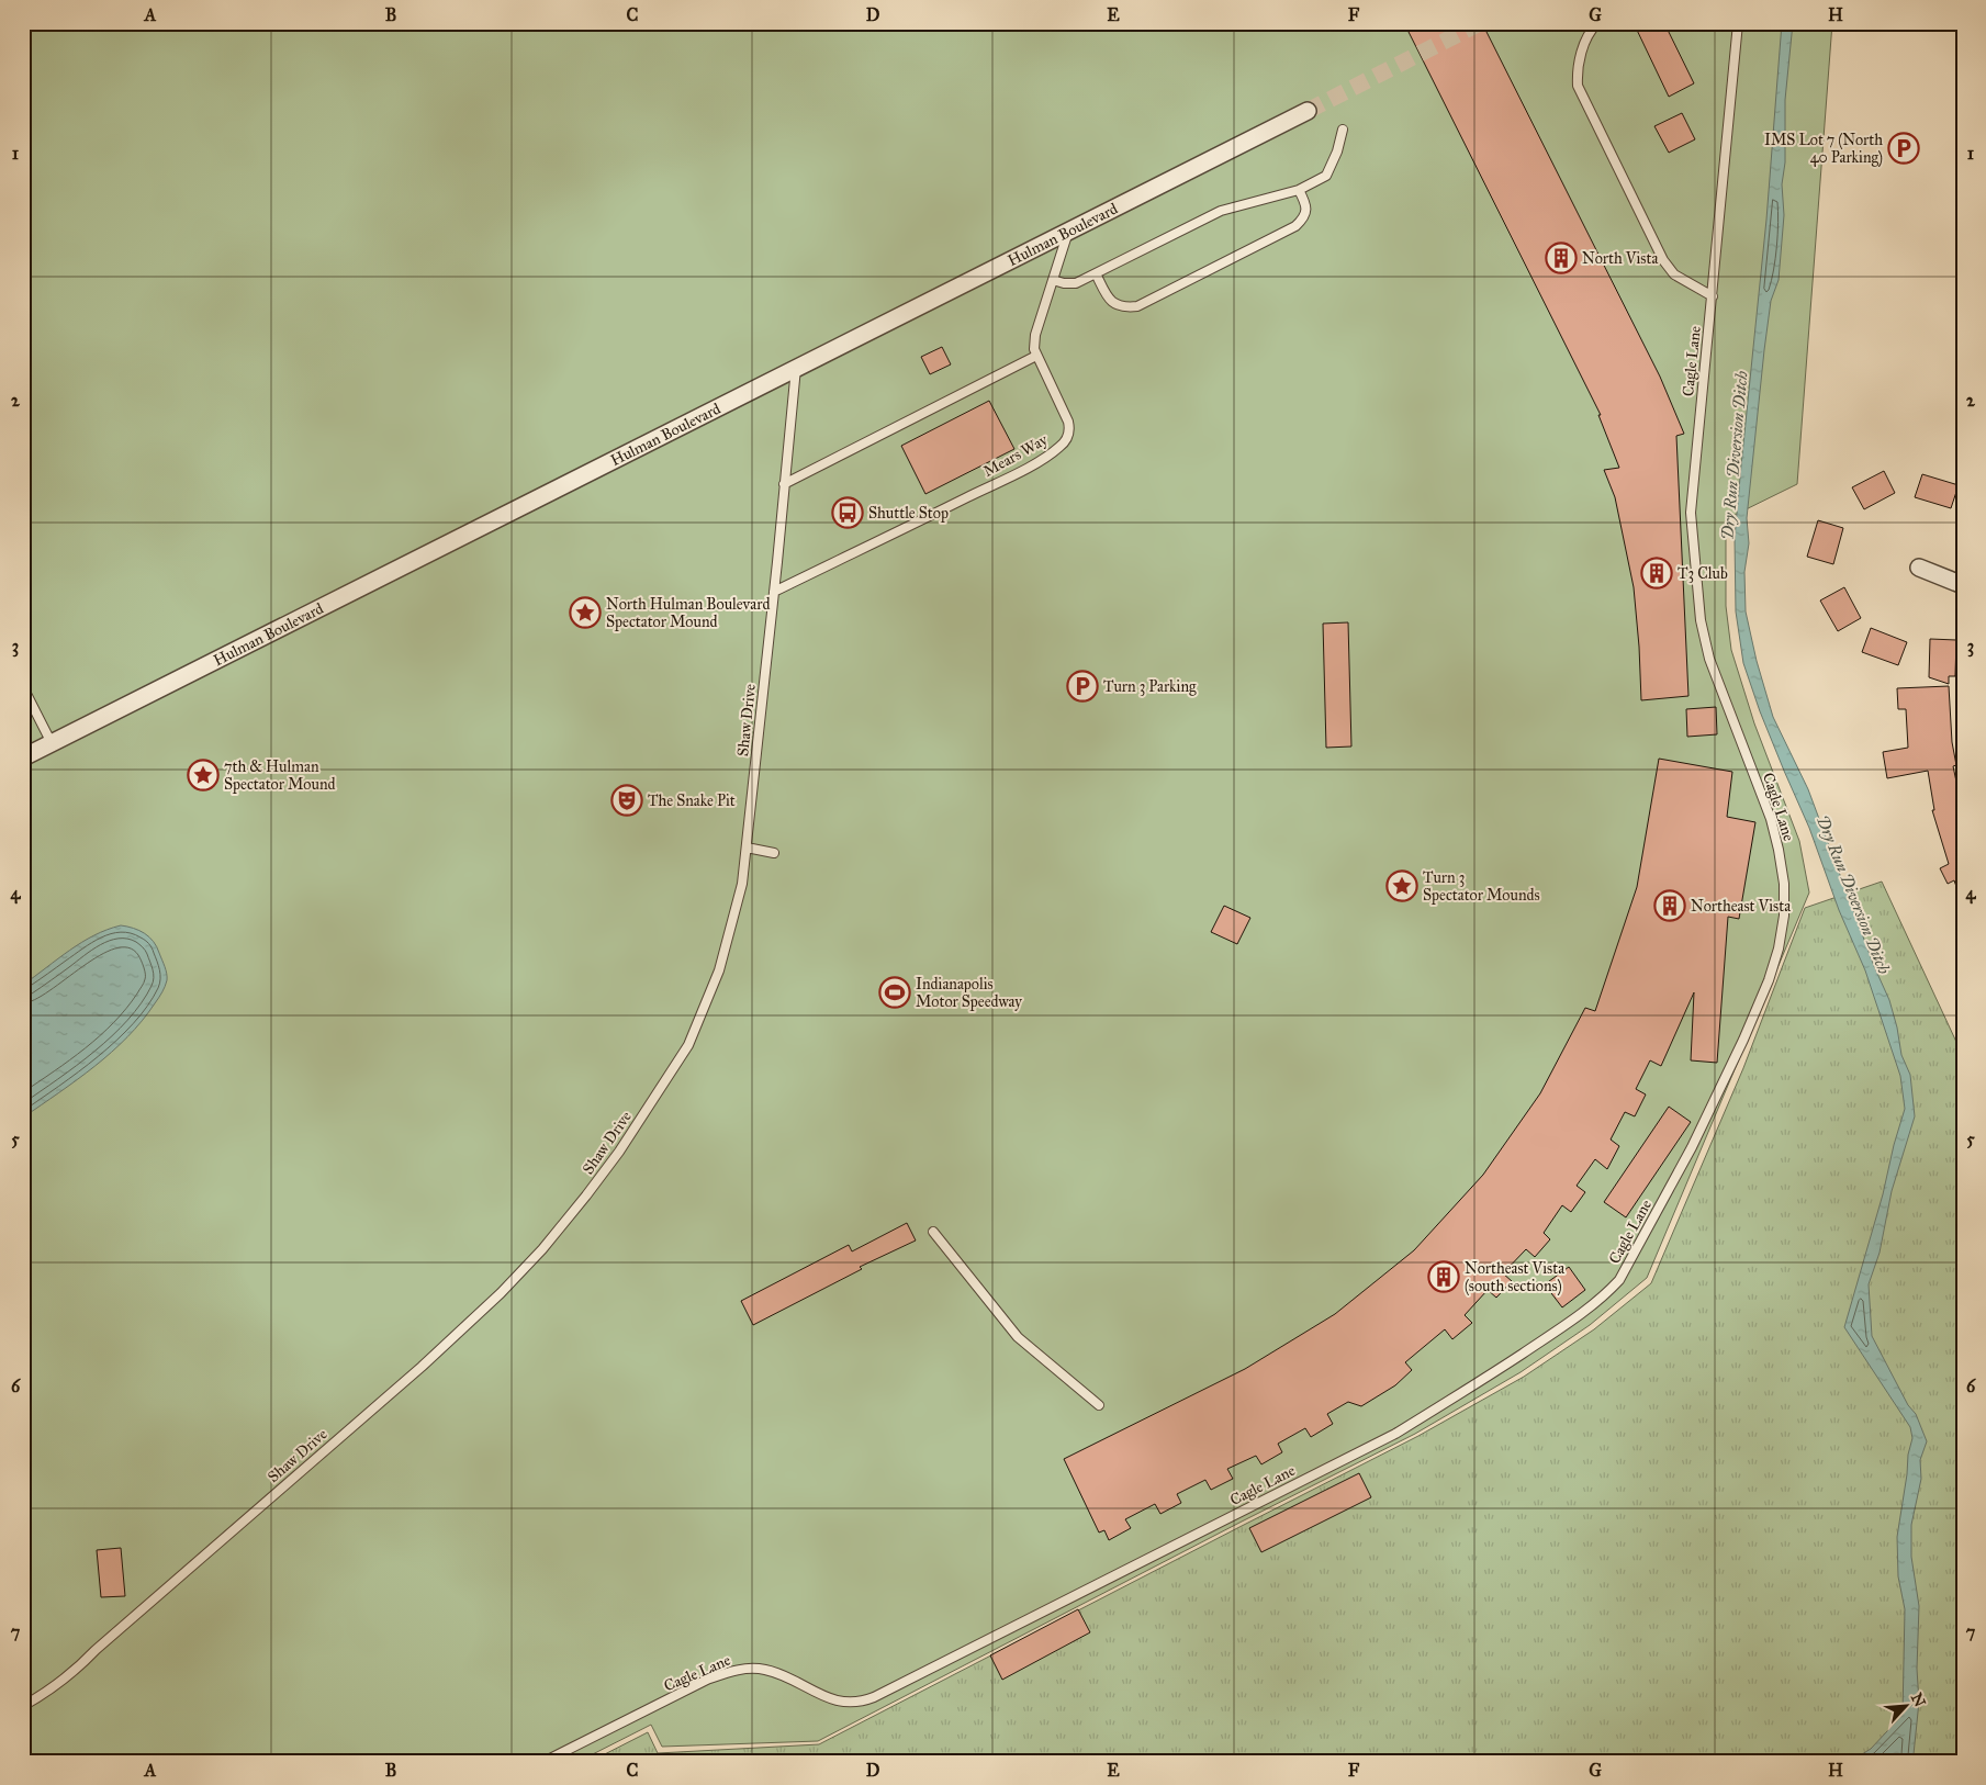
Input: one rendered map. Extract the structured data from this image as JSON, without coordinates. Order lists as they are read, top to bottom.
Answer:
{
  "streets": {
    "street": ["Hulman Boulevard"],
    "lane": ["Cagle Lane", "Mears Way", "Shaw Drive"]
  },
  "crossings": [
    ["Hulman Boulevard", "Mears Way"],
    ["Hulman Boulevard", "Shaw Drive"],
    ["Mears Way", "Shaw Drive"]
  ],
  "water": ["Dry Run Diversion Ditch"],
  "places": {
    "parking": ["IMS Lot 7 (North 40 Parking)", "Turn 3 Parking"],
    "building": [
      "North Vista",
      "T3 Club",
      "Northeast Vista",
      "Northeast Vista (south sections)"
    ],
    "bus stop": ["Shuttle Stop"],
    "place": ["North Hulman Boulevard Spectator Mound", "7th & Hulman Spectator Mound", "Turn 3 Spectator Mounds"],
    "theatre": ["The Snake Pit"],
    "sports": ["Indianapolis Motor Speedway"]
  },
  "north": "top right",
  "grid": {
    "columns": [
      "A",
      "B",
      "C",
      "D",
      "E",
      "F",
      "G",
      "H"
    ],
    "rows": [
      "1",
      "2",
      "3",
      "4",
      "5",
      "6",
      "7"
    ]
  }
}
